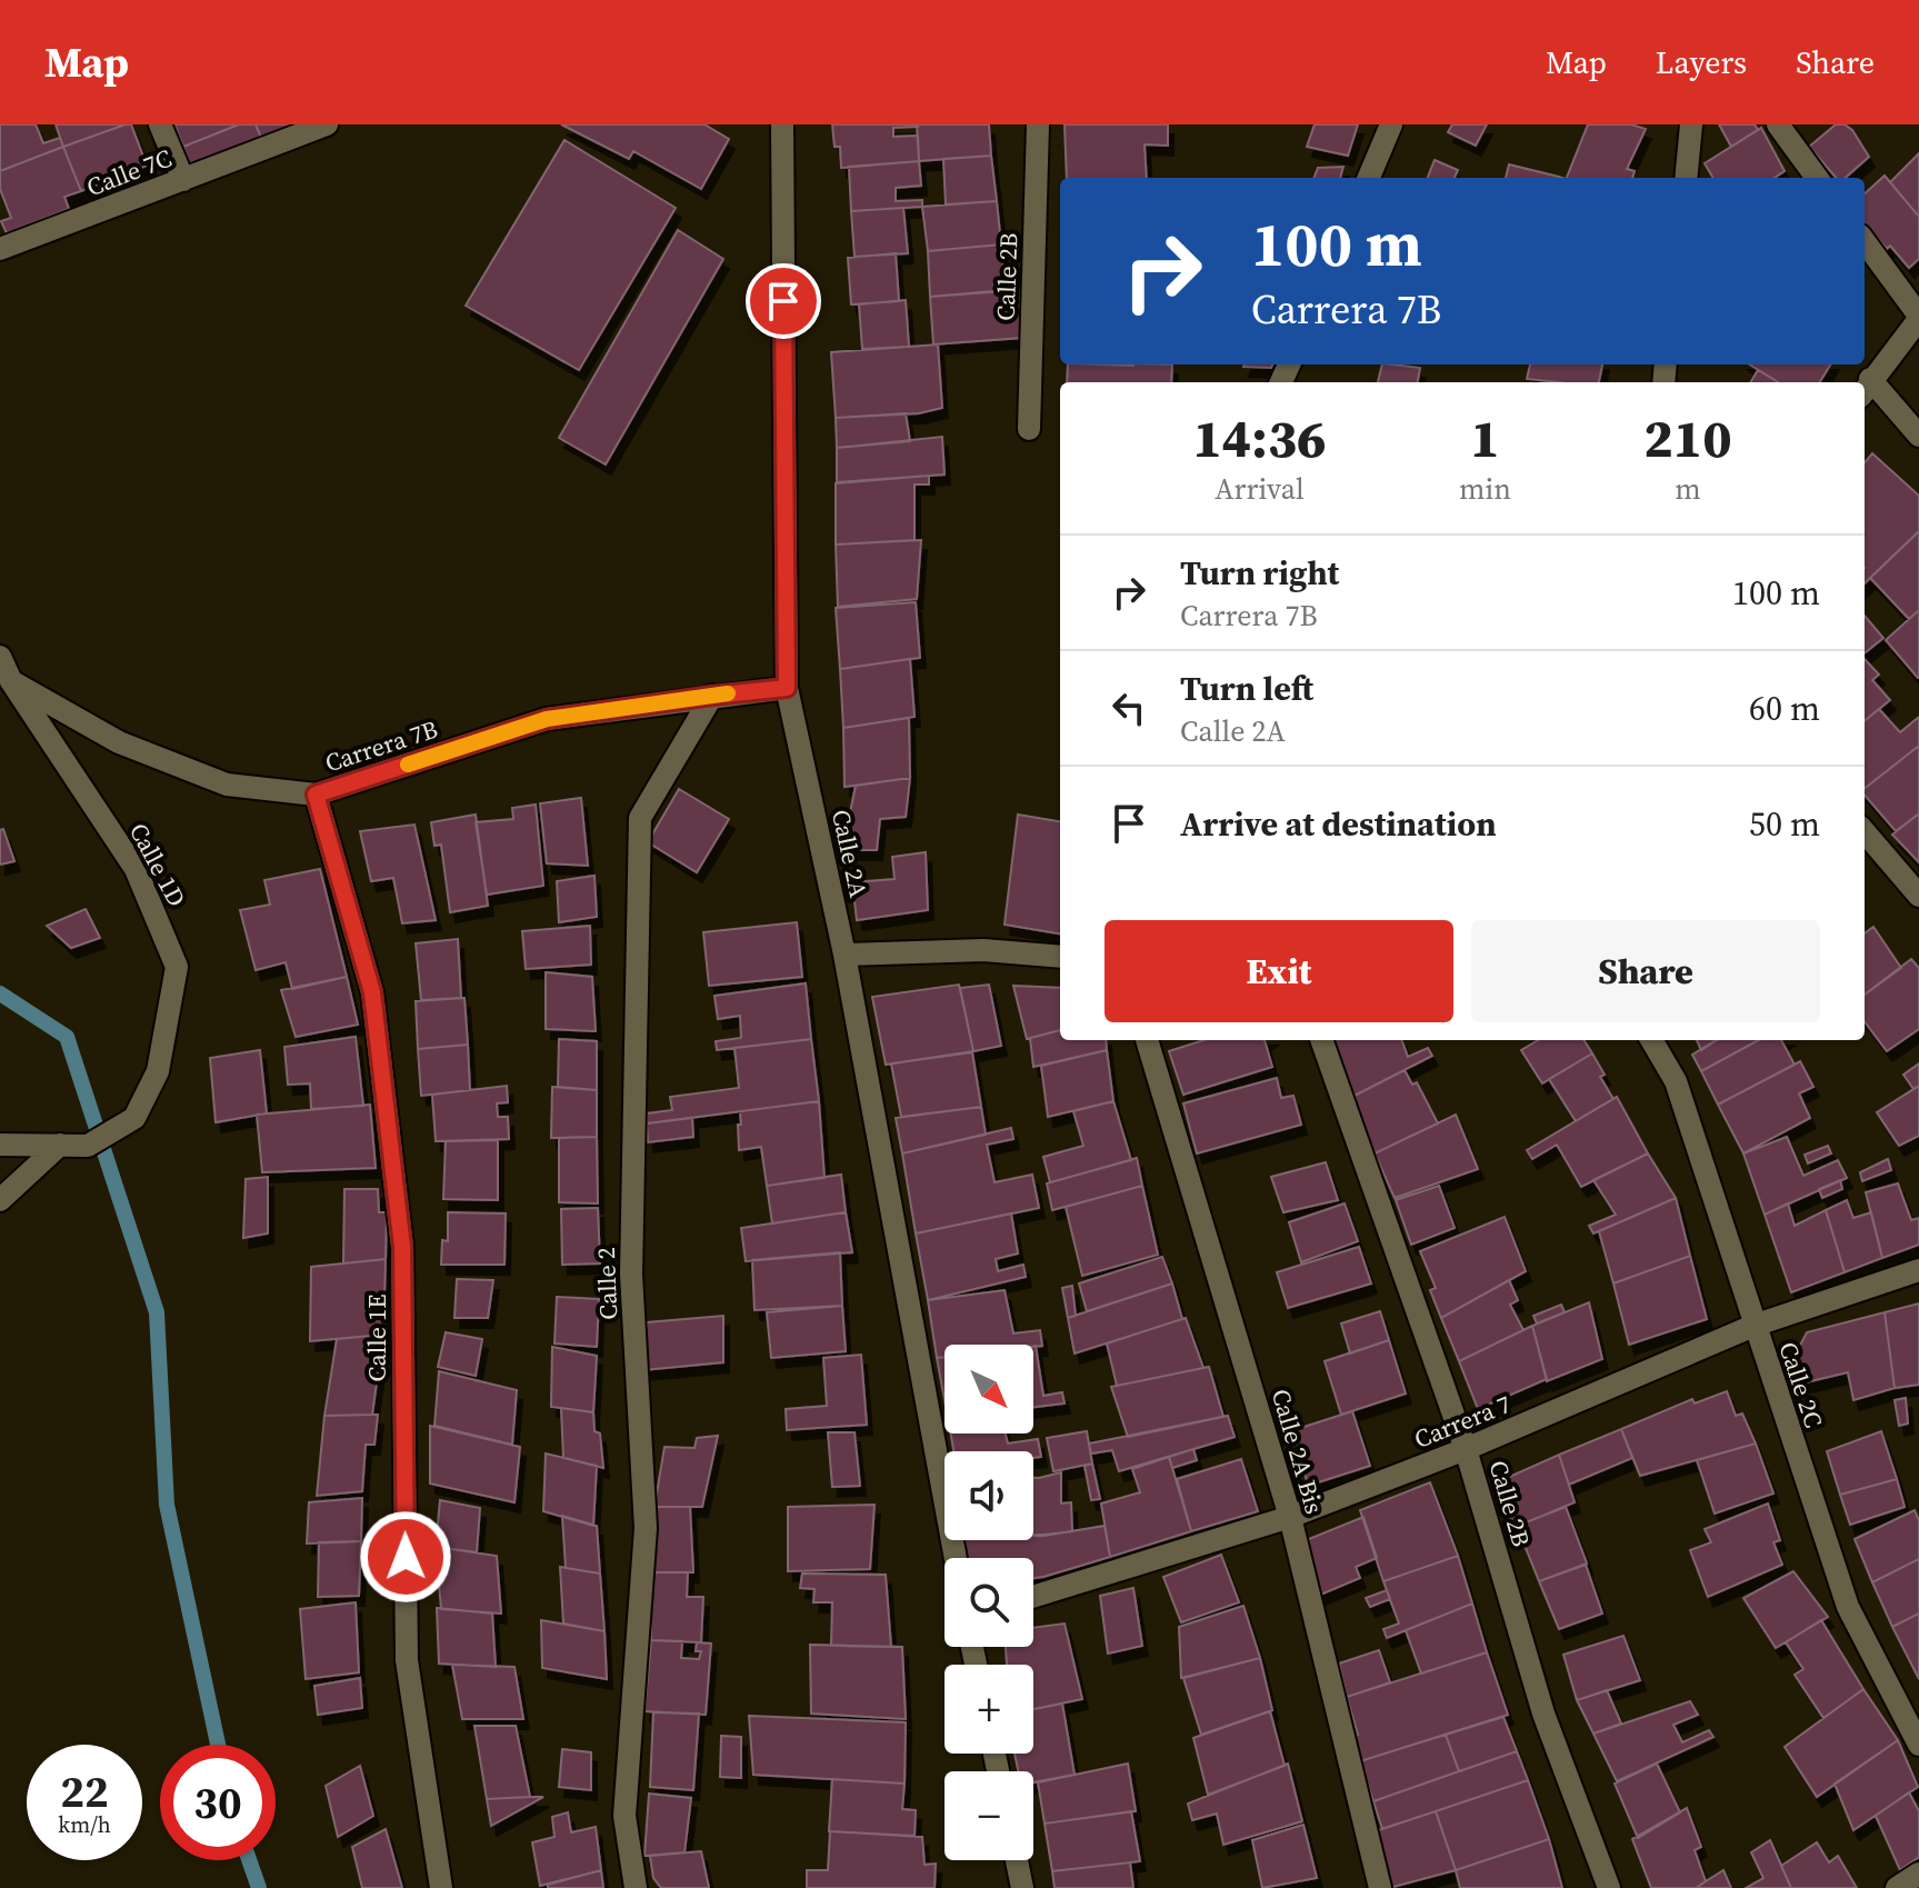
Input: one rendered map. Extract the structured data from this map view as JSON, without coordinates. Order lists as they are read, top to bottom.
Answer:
{
  "streets": {
    "street": [
      "Calle 7C",
      "Calle 2B",
      "Carrera 7B",
      "Calle 2A",
      "Calle 1D",
      "Calle 2",
      "Calle 1E",
      "Calle 2C",
      "Carrera 7",
      "Calle 2A Bis"
    ]
  },
  "crossings": [
    ["Calle 2B", "Carrera 7"],
    ["Carrera 7B", "Calle 2A"],
    ["Carrera 7B", "Calle 1D"],
    ["Carrera 7B", "Calle 2"],
    ["Carrera 7B", "Calle 1E"],
    ["Calle 2C", "Carrera 7"],
    ["Carrera 7", "Calle 2A Bis"]
  ],
  "north": "bottom right",
  "page": {
    "header": "Map",
    "nav": ["Map", "Layers", "Share"],
    "turn": ["100 m", "Carrera 7B"],
    "eta": [
      "14:36",
      "Arrival",
      "1",
      "min",
      "210",
      "m"
    ],
    "list": [
      {
        "name": "Turn right",
        "note": "Carrera 7B",
        "value": "100 m"
      },
      {
        "name": "Turn left",
        "note": "Calle 2A",
        "value": "60 m"
      },
      {
        "name": "Arrive at destination",
        "value": "50 m"
      }
    ],
    "buttons": ["Exit", "Share"],
    "map_buttons": ["+", "−"],
    "speed": "22 km/h",
    "limit": "30"
  }
}
